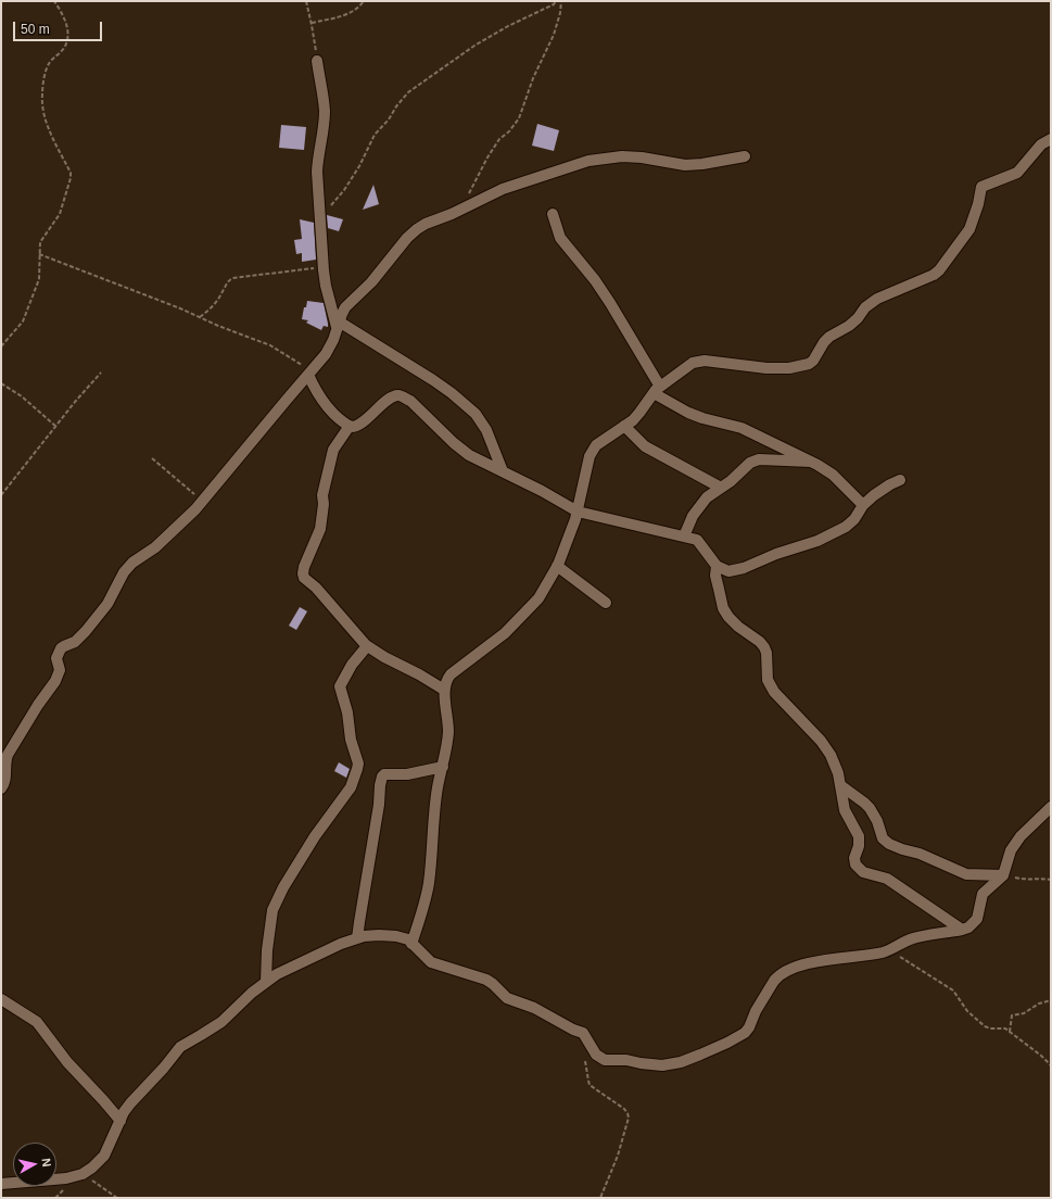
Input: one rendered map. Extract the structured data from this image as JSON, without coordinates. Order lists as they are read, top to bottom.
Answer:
{
  "scale_bar": "50 m",
  "north": "right"
}
